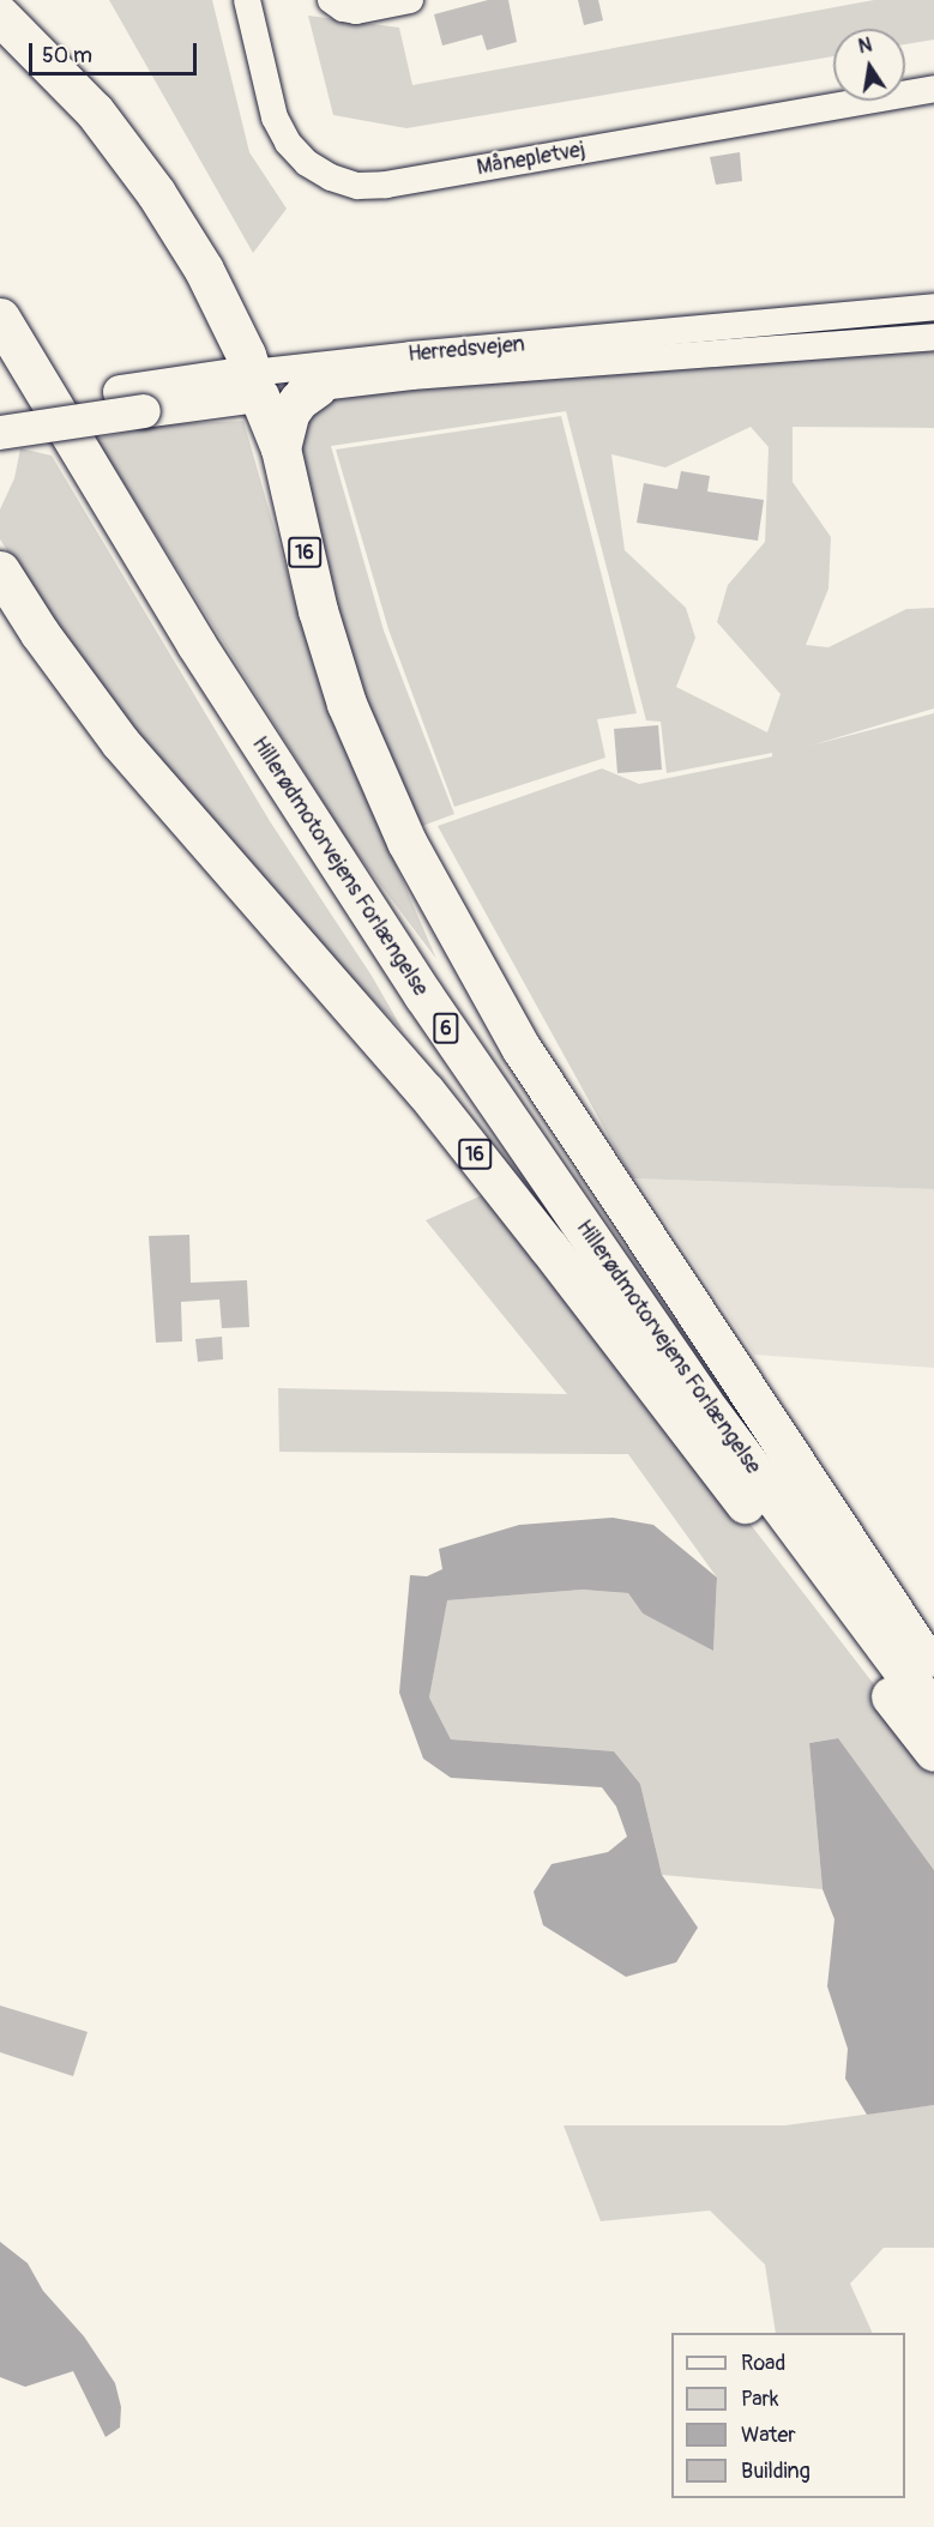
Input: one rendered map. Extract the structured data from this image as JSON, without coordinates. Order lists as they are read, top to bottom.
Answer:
{
  "streets": {
    "highway": ["16", "Hillerødmotorvejens Forlængelse", "6"],
    "main road": ["Herredsvejen"],
    "street": ["Månepletvej"]
  },
  "crossings": [
    ["Herredsvejen", "16"]
  ],
  "legend": [
    "Road",
    "Park",
    "Water",
    "Building"
  ],
  "scale_bar": "50 m",
  "north": "top"
}
